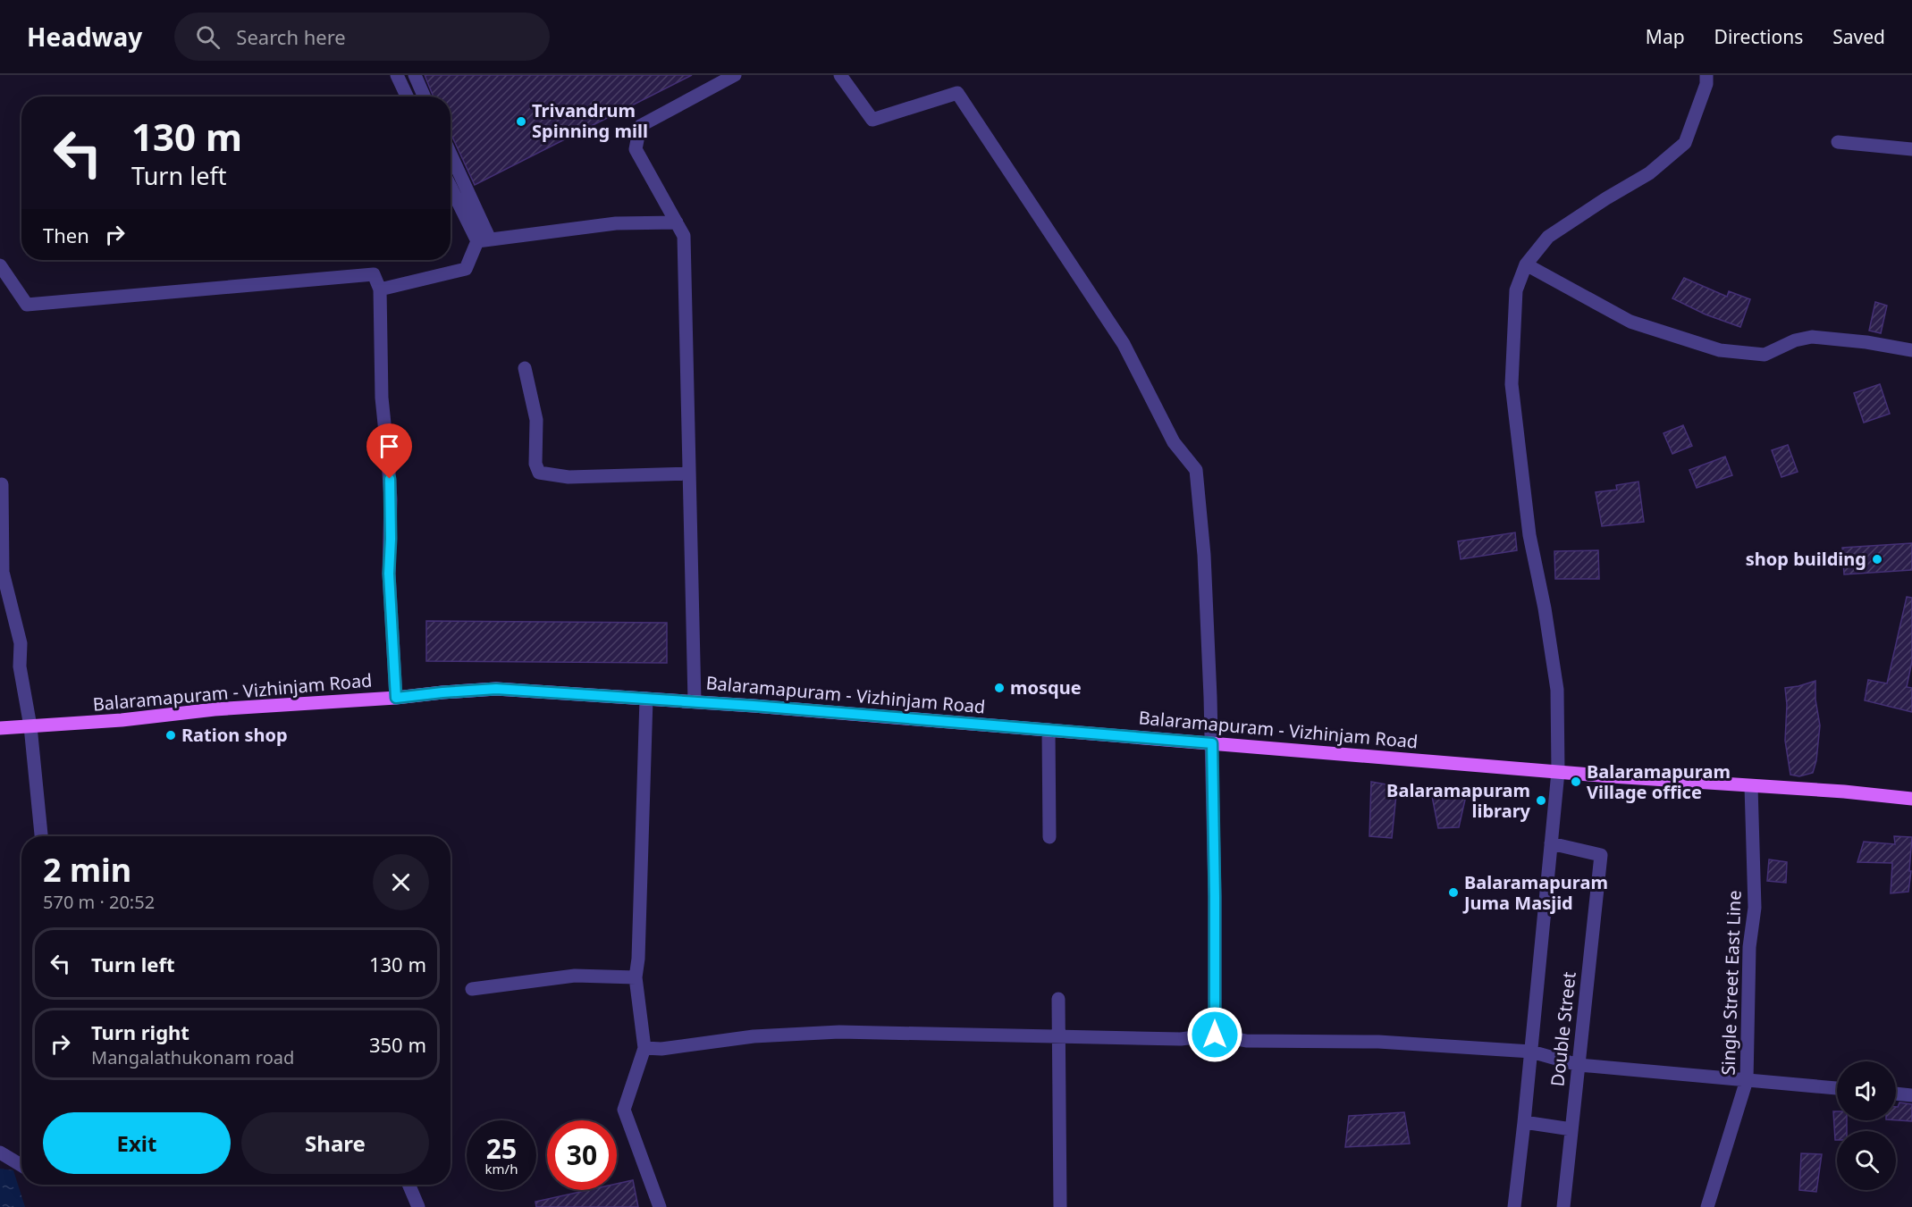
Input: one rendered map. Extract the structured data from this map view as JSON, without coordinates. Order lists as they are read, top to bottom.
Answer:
{
  "streets": {
    "main road": ["Balaramapuram - Vizhinjam Road"],
    "street": ["Single Street East Line", "Double Street"]
  },
  "crossings": [
    ["Balaramapuram - Vizhinjam Road", "Single Street East Line"]
  ],
  "places": [
    "Trivandrum Spinning mill",
    "shop building",
    "mosque",
    "Ration shop",
    "Balaramapuram Village office",
    "Balaramapuram library",
    "Balaramapuram Juma Masjid"
  ],
  "page": {
    "header": "Headway",
    "search": "Search here",
    "nav": ["Map", "Directions", "Saved"],
    "turn": ["130 m", "Turn left"],
    "then": "Then",
    "heading": ["2 min", "570 m · 20:52"],
    "list": [
      {
        "name": "Turn left",
        "value": "130 m"
      },
      {
        "name": "Turn right",
        "note": "Mangalathukonam road",
        "value": "350 m"
      }
    ],
    "buttons": ["Exit", "Share"],
    "speed": "25 km/h",
    "limit": "30"
  }
}
